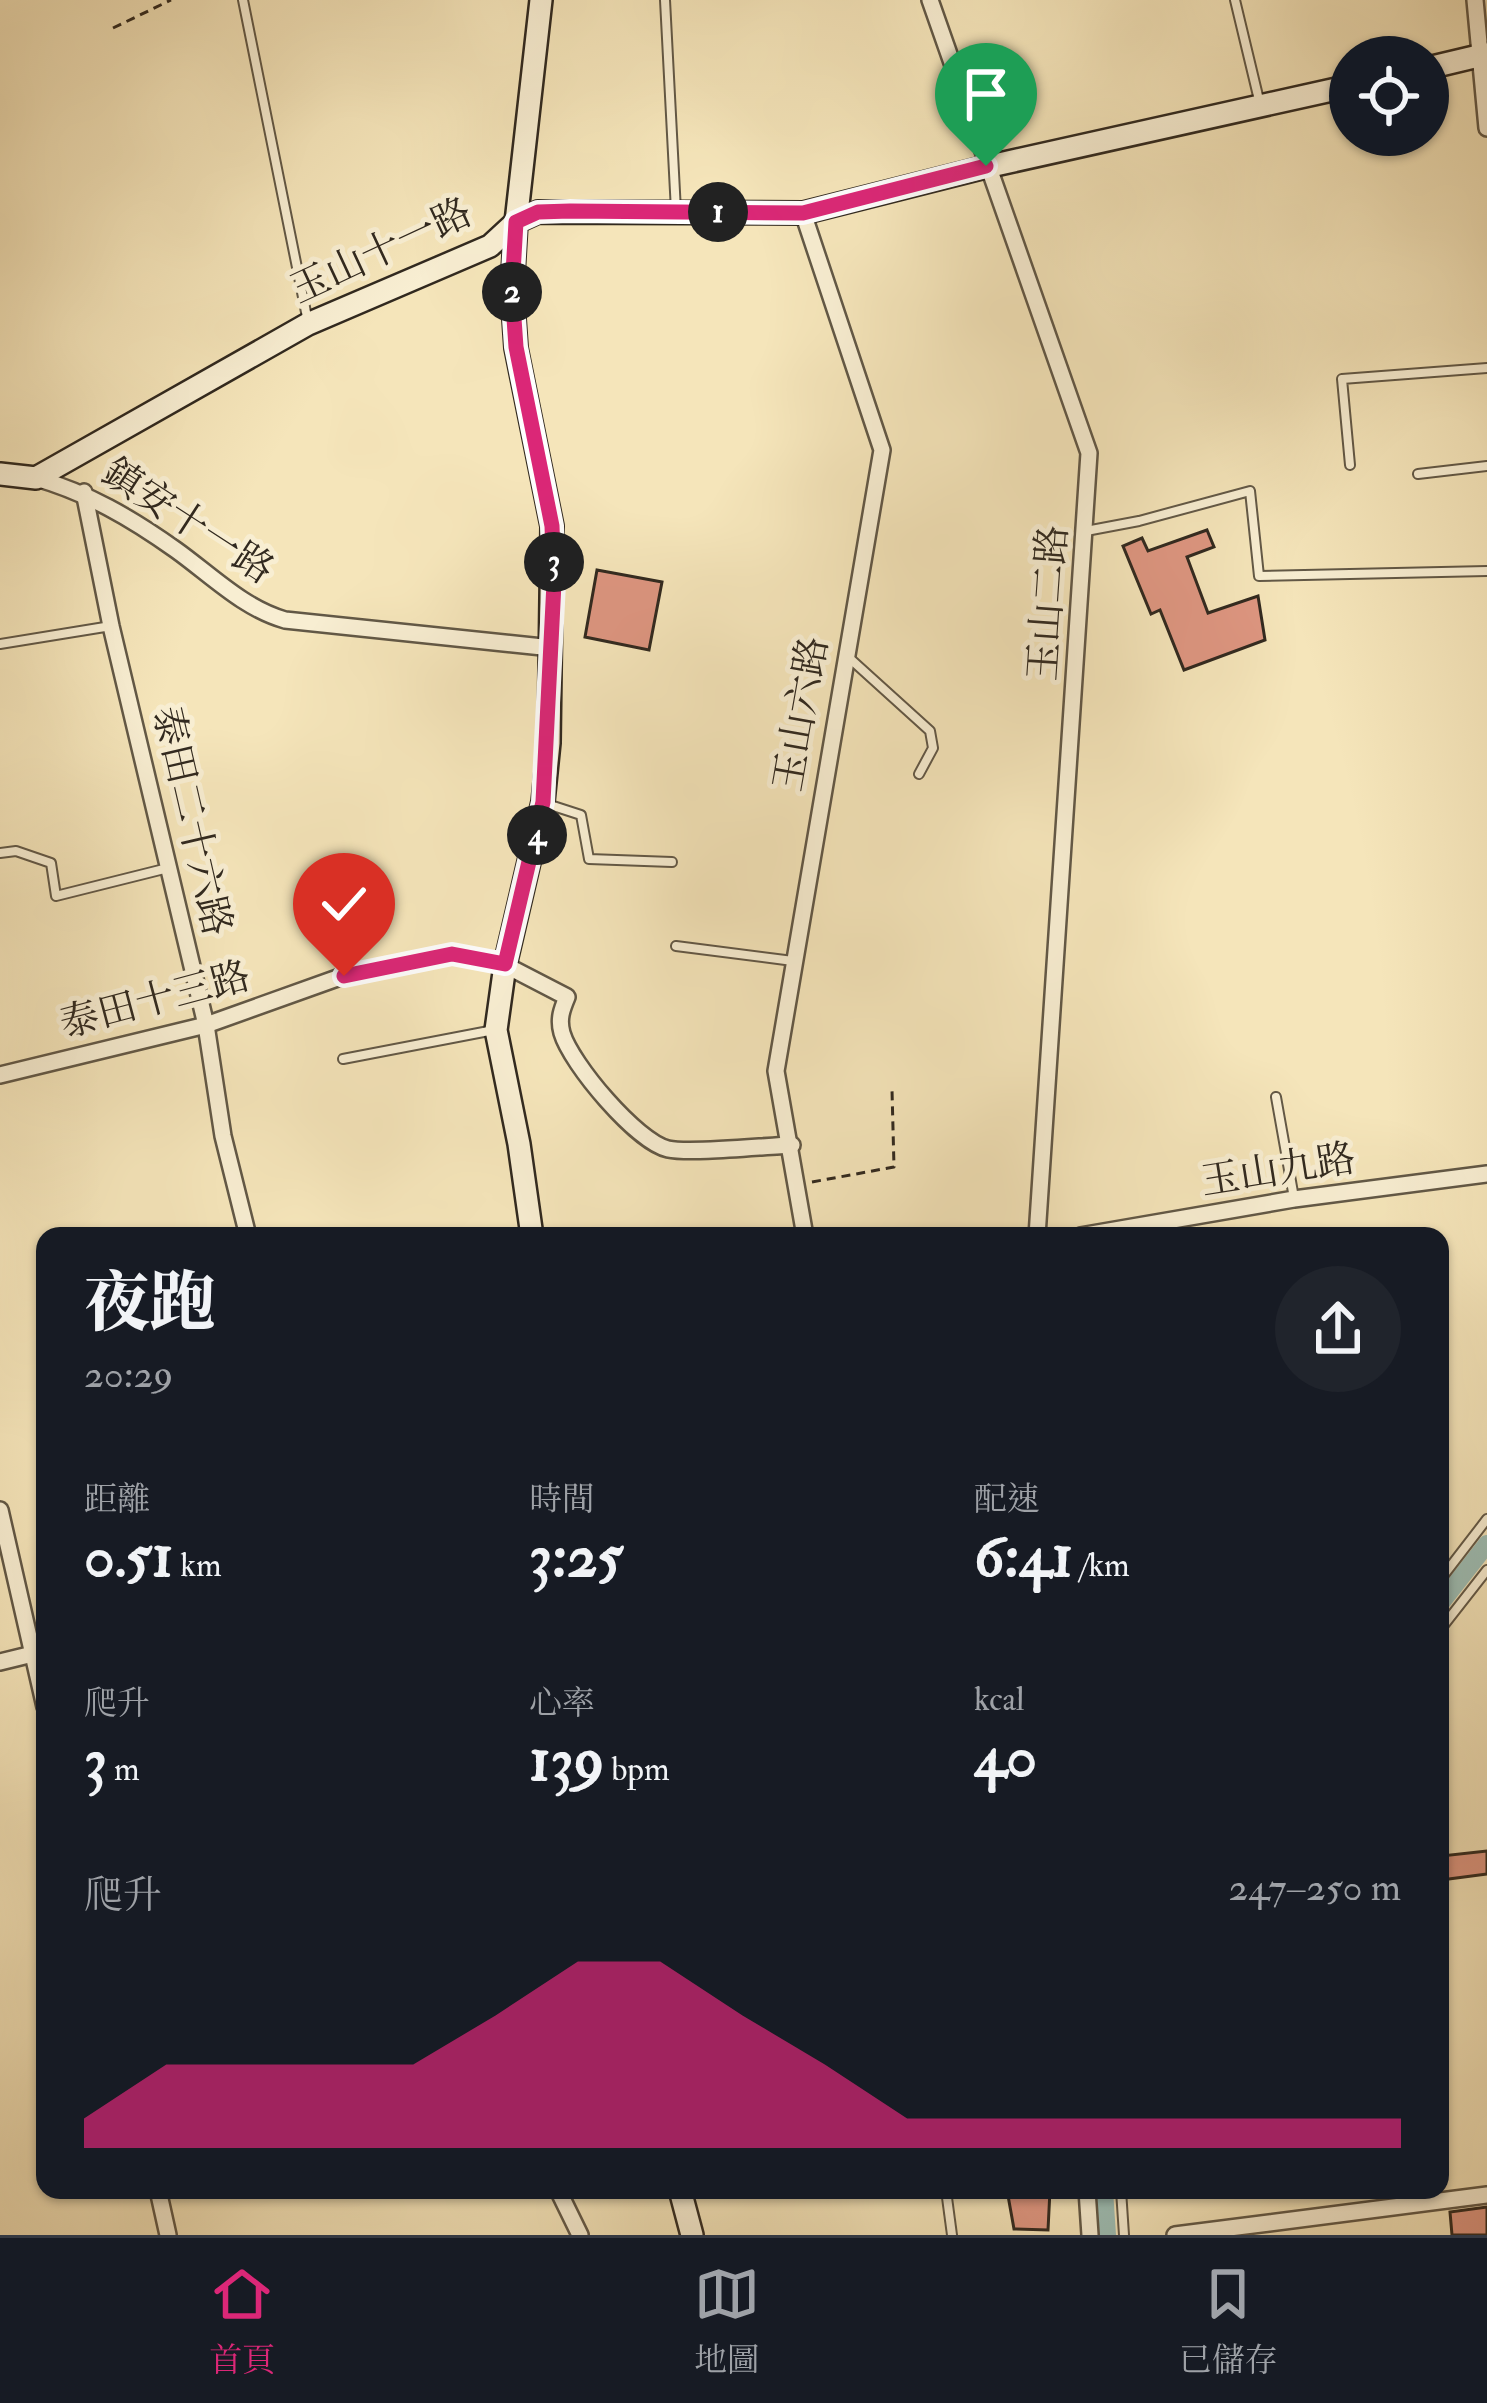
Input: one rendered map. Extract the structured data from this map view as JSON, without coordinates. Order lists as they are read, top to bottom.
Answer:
{
  "streets": {
    "street": [
      "玉山十一路",
      "鎮安十一路",
      "玉山二路",
      "玉山六路",
      "泰田二十六路",
      "泰田十三路",
      "玉山九路"
    ]
  },
  "crossings": [
    ["玉山十一路", "鎮安十一路"],
    ["玉山十一路", "玉山二路"],
    ["玉山十一路", "玉山六路"],
    ["鎮安十一路", "泰田二十六路"],
    ["玉山六路", "泰田十三路"],
    ["泰田二十六路", "泰田十三路"]
  ],
  "page": {
    "pins": [
      "1",
      "2",
      "3",
      "4"
    ],
    "heading": ["夜跑", "20:29"],
    "stats": [
      ["距離", "0.51 km"],
      ["時間", "3:25"],
      ["配速", "6:41 /km"],
      ["爬升", "3 m"],
      ["心率", "139 bpm"],
      ["kcal", "40"]
    ],
    "chart": ["爬升", "247–250 m"],
    "tabs": ["首頁", "地圖", "已儲存"]
  }
}
